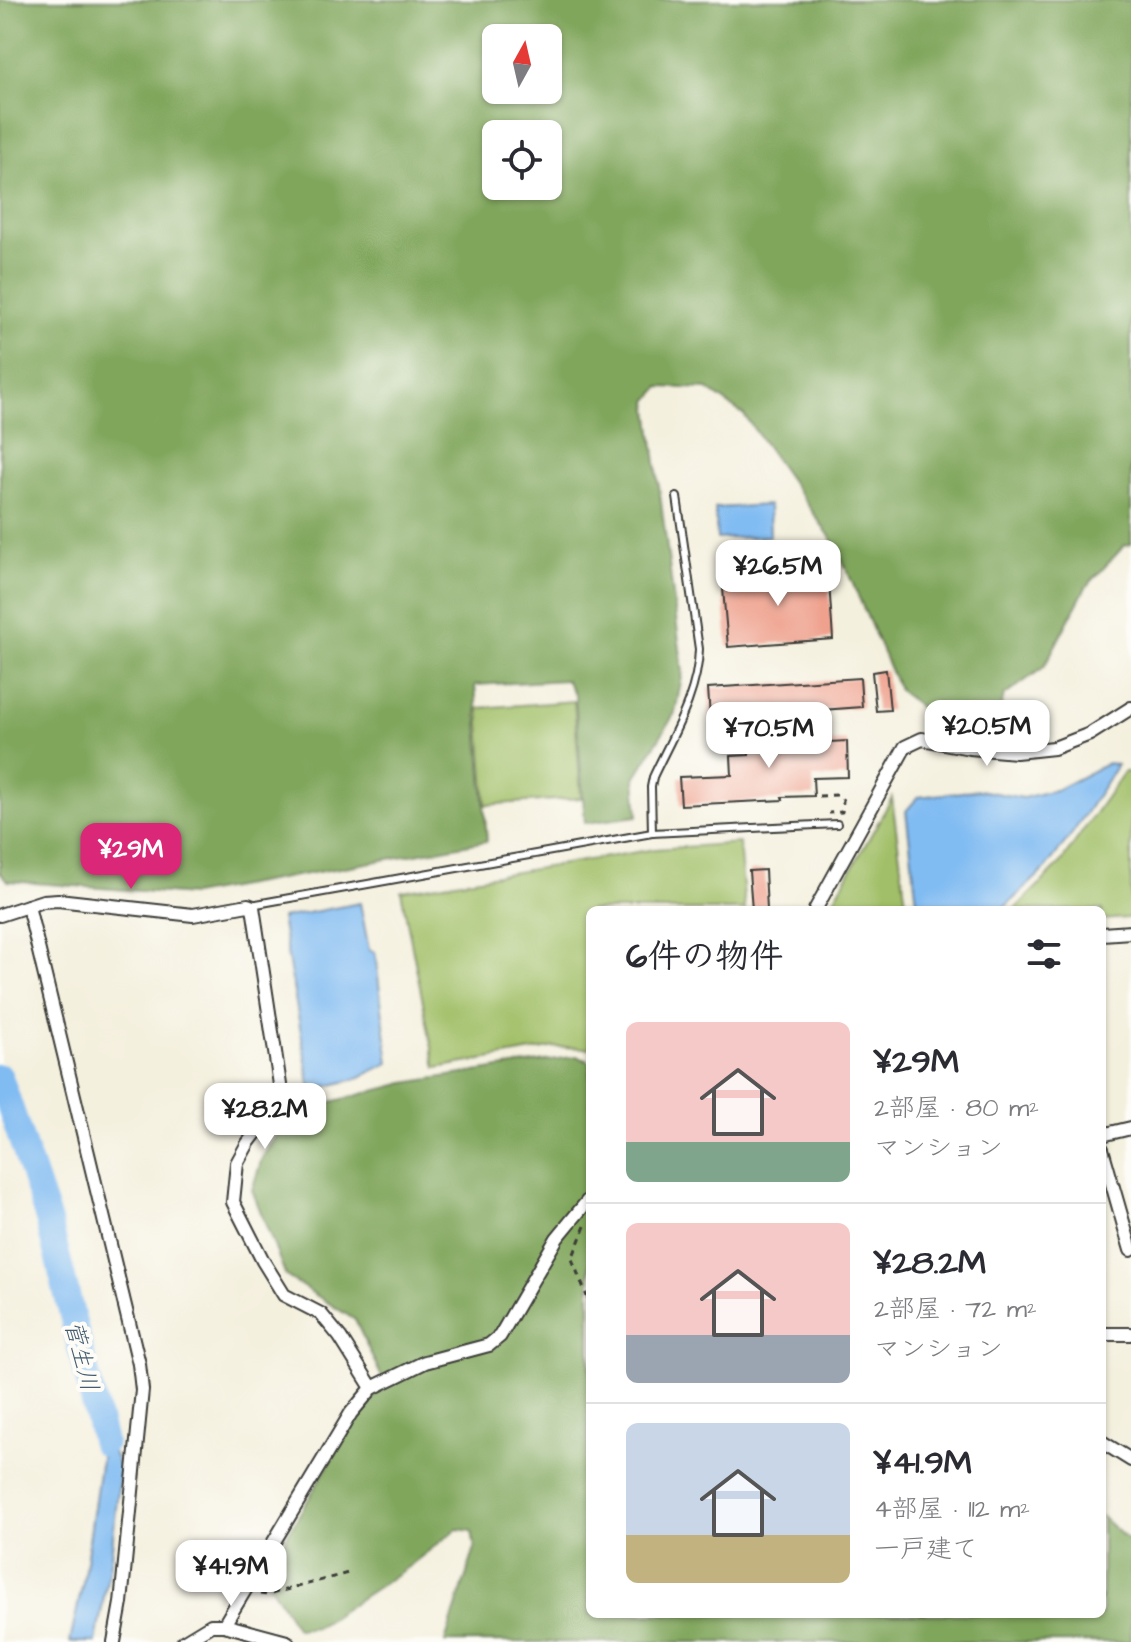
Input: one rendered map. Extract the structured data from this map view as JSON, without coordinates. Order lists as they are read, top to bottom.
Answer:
{
  "water": ["菅生川"],
  "north": "top",
  "page": {
    "price": [
      "¥26.5M",
      "¥20.5M",
      "¥70.5M",
      "¥29M",
      "¥28.2M",
      "¥41.9M"
    ],
    "heading": "6件の物件",
    "list": [
      {
        "name": "¥29M",
        "note": "2部屋 · 80 m² · マンション"
      },
      {
        "name": "¥28.2M",
        "note": "2部屋 · 72 m² · マンション"
      },
      {
        "name": "¥41.9M",
        "note": "4部屋 · 112 m² · 一戸建て"
      }
    ]
  }
}
